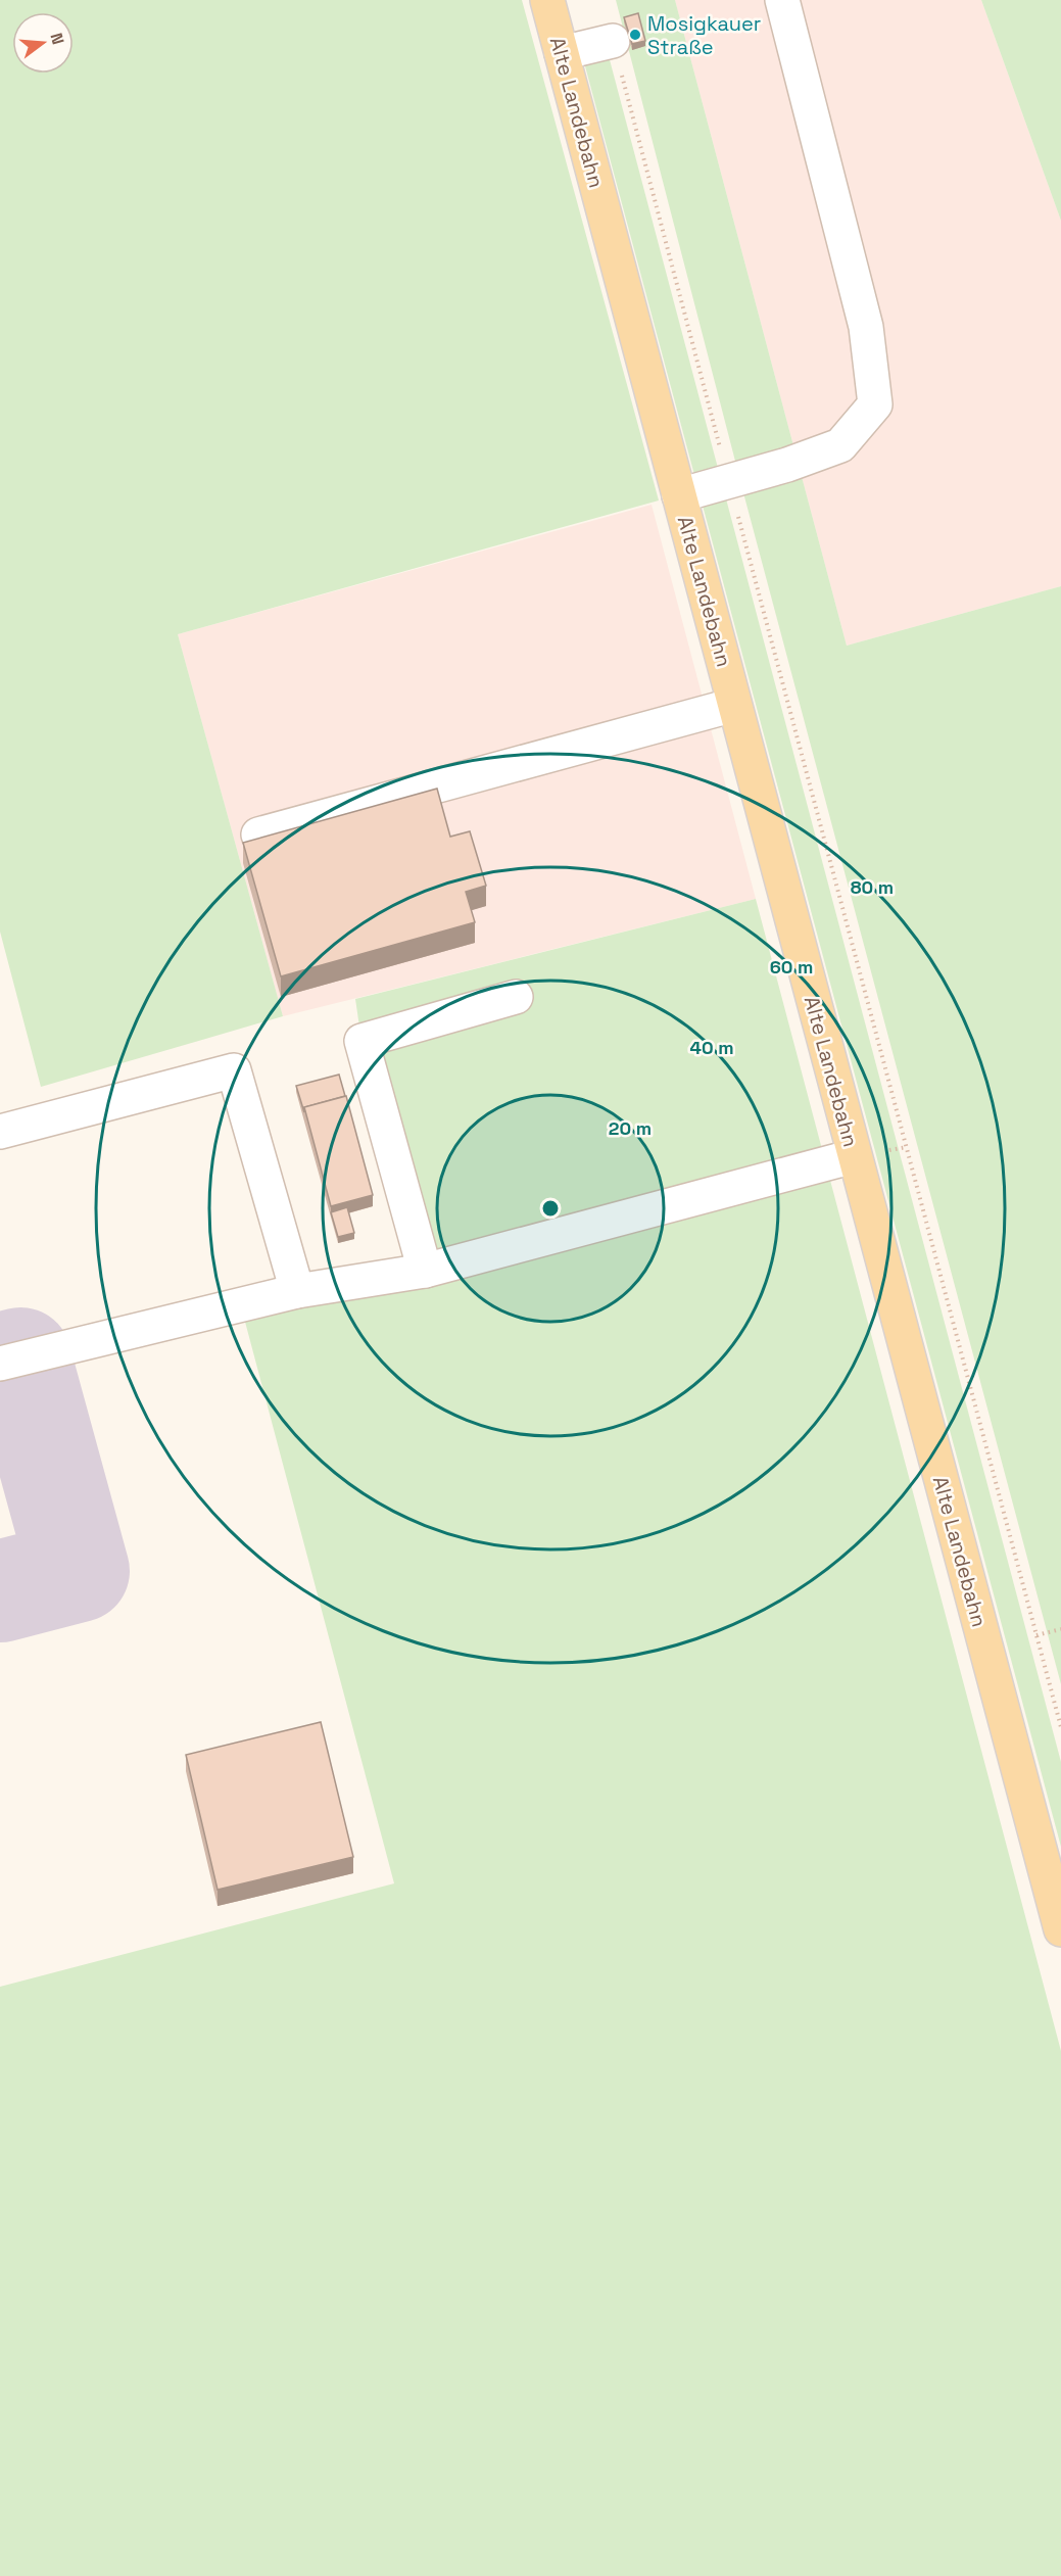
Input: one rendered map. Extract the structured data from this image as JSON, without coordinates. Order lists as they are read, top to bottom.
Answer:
{
  "streets": {
    "main road": ["Alte Landebahn"]
  },
  "places": ["Mosigkauer Straße"],
  "north": "right",
  "rings": [
    "80 m",
    "60 m",
    "40 m",
    "20 m"
  ]
}
